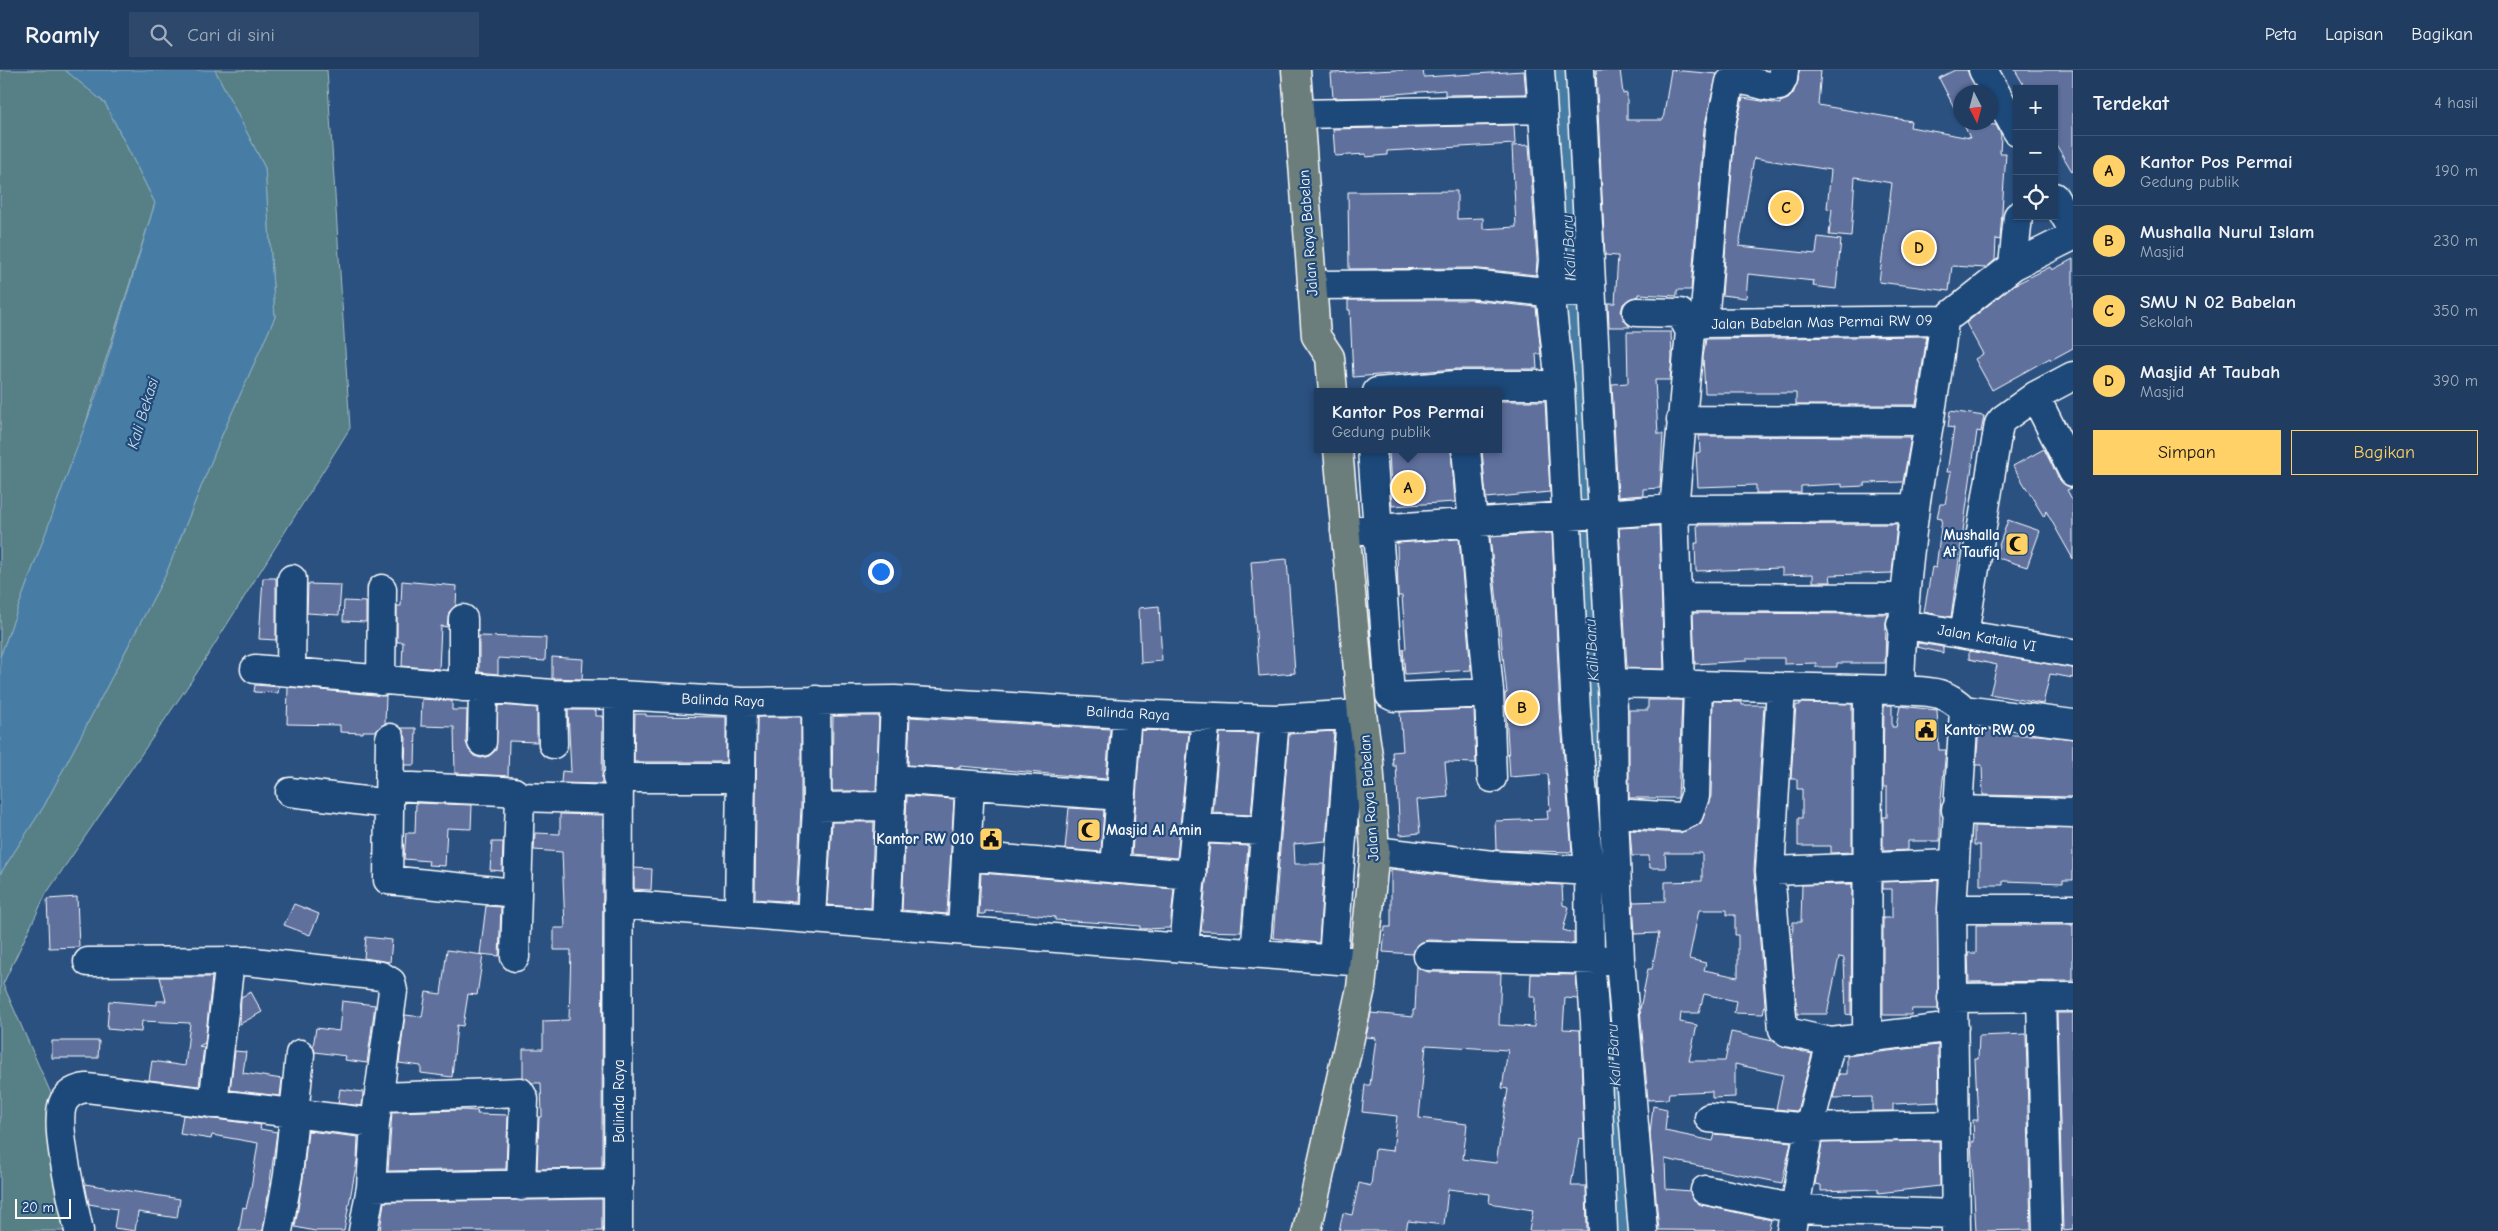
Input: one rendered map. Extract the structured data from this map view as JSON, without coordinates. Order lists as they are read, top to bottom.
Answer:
{
  "streets": {
    "main road": ["Jalan Raya Babelan"],
    "street": ["Jalan Babelan Mas Permai RW 09", "Jalan Katalia VI", "Balinda Raya"]
  },
  "crossings": [
    ["Jalan Raya Babelan", "Balinda Raya"],
    ["Jalan Babelan Mas Permai RW 09", "Jalan Katalia VI"]
  ],
  "water": ["Kali Baru", "Kali Bekasi"],
  "places": {
    "mosque": ["Mushalla At Taufiq", "Masjid Al Amin"],
    "public building": ["Kantor RW 09", "Kantor RW 010"]
  },
  "scale_bar": "20 m",
  "north": "bottom",
  "page": {
    "header": "Roamly",
    "search": "Cari di sini",
    "nav": ["Peta", "Lapisan", "Bagikan"],
    "heading": ["Terdekat", "4 hasil"],
    "map_buttons": ["+", "−"],
    "list": [
      {
        "mark": "A",
        "name": "Kantor Pos Permai",
        "note": "Gedung publik",
        "value": "190 m"
      },
      {
        "mark": "B",
        "name": "Mushalla Nurul Islam",
        "note": "Masjid",
        "value": "230 m"
      },
      {
        "mark": "C",
        "name": "SMU N 02 Babelan",
        "note": "Sekolah",
        "value": "350 m"
      },
      {
        "mark": "D",
        "name": "Masjid At Taubah",
        "note": "Masjid",
        "value": "390 m"
      }
    ],
    "pins": [
      "C",
      "D",
      "A",
      "B"
    ],
    "popup": ["Kantor Pos Permai", "Gedung publik"],
    "buttons": ["Simpan", "Bagikan"],
    "scale": "20 m"
  }
}
